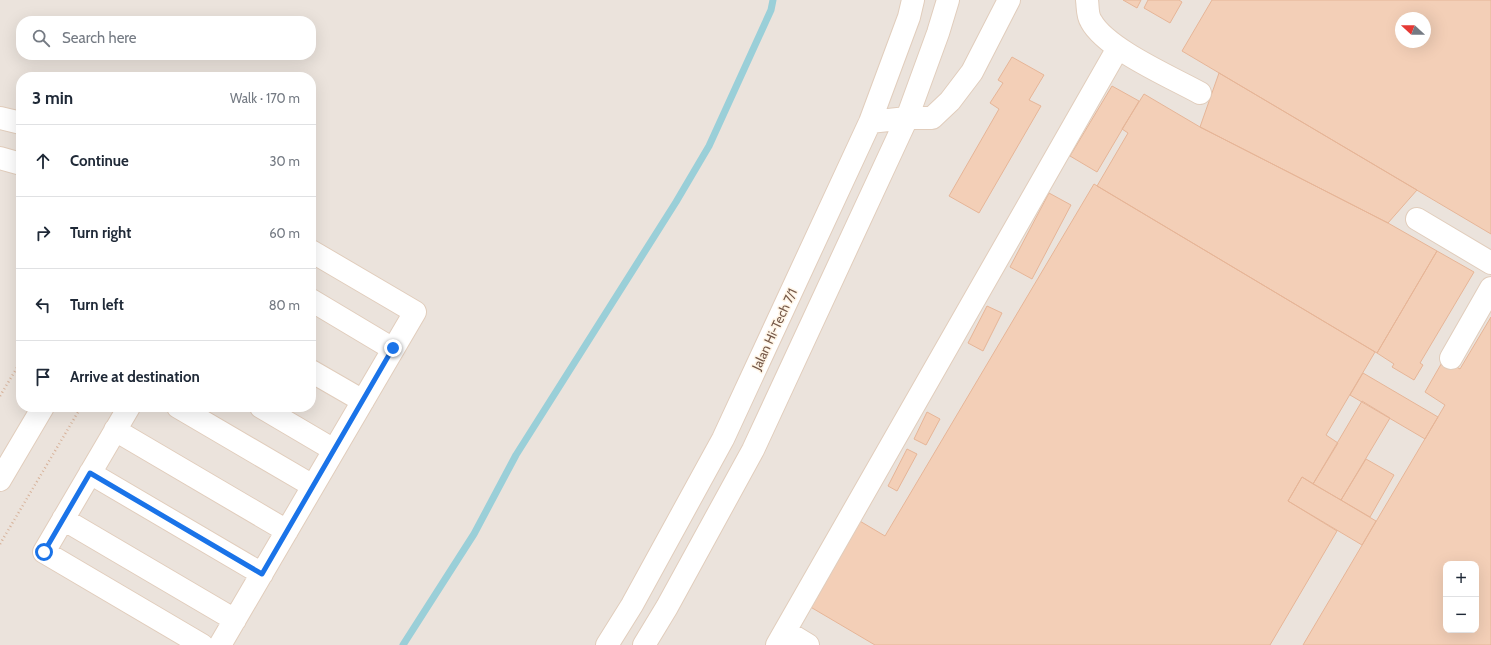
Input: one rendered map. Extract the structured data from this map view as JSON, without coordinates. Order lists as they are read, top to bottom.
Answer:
{
  "streets": {
    "street": ["Jalan Hi-Tech 7/1"]
  },
  "north": "left",
  "page": {
    "search": "Search here",
    "heading": ["3 min", "Walk · 170 m"],
    "list": [
      ["Continue", "30 m"],
      ["Turn right", "60 m"],
      ["Turn left", "80 m"],
      "Arrive at destination"
    ],
    "map_buttons": ["+", "−"]
  }
}
